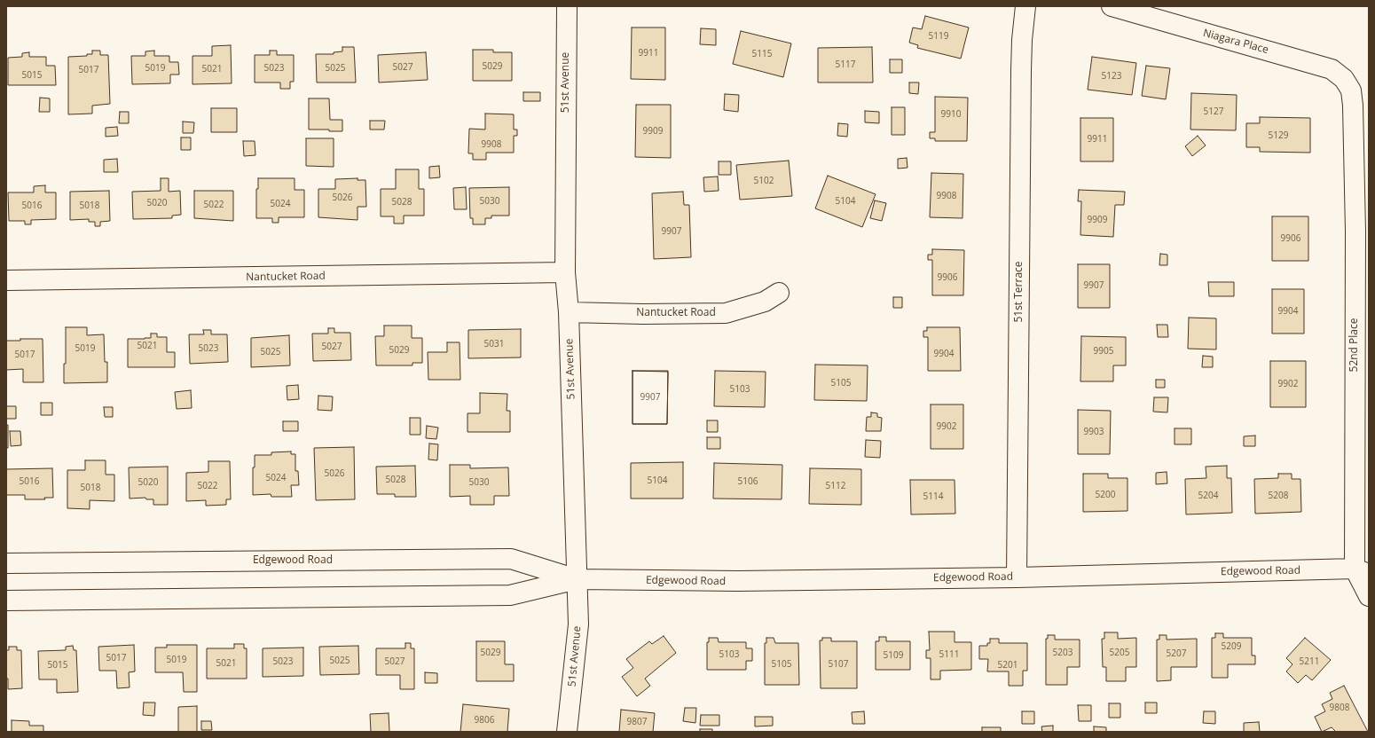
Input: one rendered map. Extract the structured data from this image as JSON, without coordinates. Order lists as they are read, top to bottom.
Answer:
{
  "streets": {
    "street": [
      "Niagara Place",
      "51st Avenue",
      "Nantucket Road",
      "51st Terrace",
      "52nd Place",
      "Edgewood Road"
    ]
  },
  "crossings": [
    ["Niagara Place", "52nd Place"],
    ["51st Avenue", "Nantucket Road"],
    ["51st Avenue", "Edgewood Road"],
    ["51st Terrace", "Edgewood Road"],
    ["52nd Place", "Edgewood Road"]
  ],
  "house_numbers": [
    "5119",
    "9911",
    "5115",
    "5117",
    "5029",
    "5027",
    "5019",
    "5023",
    "5025",
    "5021",
    "5017",
    "5015",
    "5123",
    "5127",
    "9910",
    "9909",
    "5129",
    "9911",
    "9908",
    "5102",
    "9908",
    "5026",
    "5030",
    "5104",
    "5028",
    "5020",
    "5024",
    "5022",
    "5016",
    "5018",
    "9909",
    "9907",
    "9906",
    "9906",
    "9907",
    "9904",
    "5031",
    "5021",
    "5027",
    "5019",
    "5023",
    "5029",
    "9905",
    "5025",
    "9904",
    "5017",
    "5105",
    "9902",
    "5103",
    "9907",
    "9902",
    "9903",
    "5026",
    "5024",
    "5028",
    "5104",
    "5016",
    "5106",
    "5020",
    "5030",
    "5022",
    "5112",
    "5018",
    "5200",
    "5204",
    "5208",
    "5114",
    "5209",
    "5029",
    "5203",
    "5205",
    "5207",
    "5103",
    "5111",
    "5109",
    "5017",
    "5019",
    "5025",
    "5023",
    "5027",
    "5211",
    "5021",
    "5105",
    "5107",
    "5015",
    "5201",
    "9808",
    "9806",
    "9807"
  ]
}
